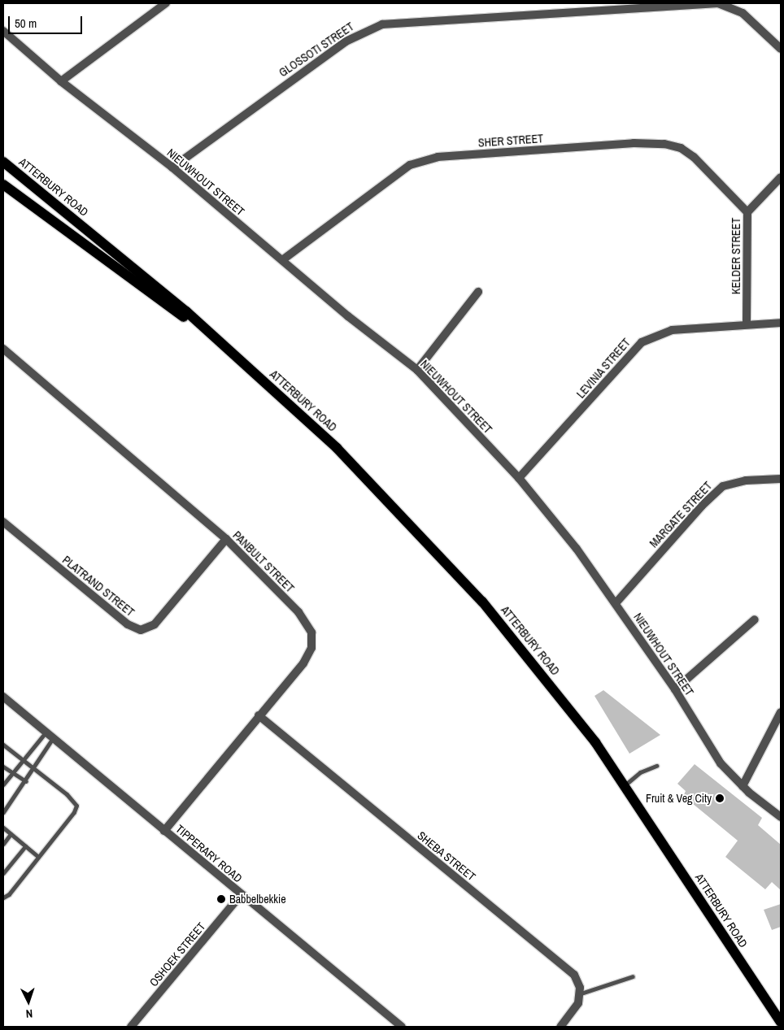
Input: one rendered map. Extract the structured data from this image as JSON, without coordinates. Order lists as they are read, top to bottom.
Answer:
{
  "streets": {
    "main road": ["ATTERBURY ROAD"],
    "street": [
      "GLOSSOTI STREET",
      "SHER STREET",
      "NIEUWHOUT STREET",
      "KELDER STREET",
      "LEVINIA STREET",
      "MARGATE STREET",
      "PANBULT STREET",
      "PLATRAND STREET",
      "TIPPERARY ROAD",
      "SHEBA STREET",
      "OSHOEK STREET"
    ]
  },
  "crossings": [
    ["GLOSSOTI STREET", "NIEUWHOUT STREET"],
    ["SHER STREET", "NIEUWHOUT STREET"],
    ["SHER STREET", "KELDER STREET"],
    ["NIEUWHOUT STREET", "LEVINIA STREET"],
    ["NIEUWHOUT STREET", "MARGATE STREET"],
    ["KELDER STREET", "LEVINIA STREET"],
    ["PANBULT STREET", "PLATRAND STREET"],
    ["PANBULT STREET", "TIPPERARY ROAD"],
    ["PANBULT STREET", "SHEBA STREET"],
    ["TIPPERARY ROAD", "OSHOEK STREET"]
  ],
  "places": ["Fruit & Veg City", "Babbelbekkie"],
  "scale_bar": "50 m",
  "north": "bottom"
}
